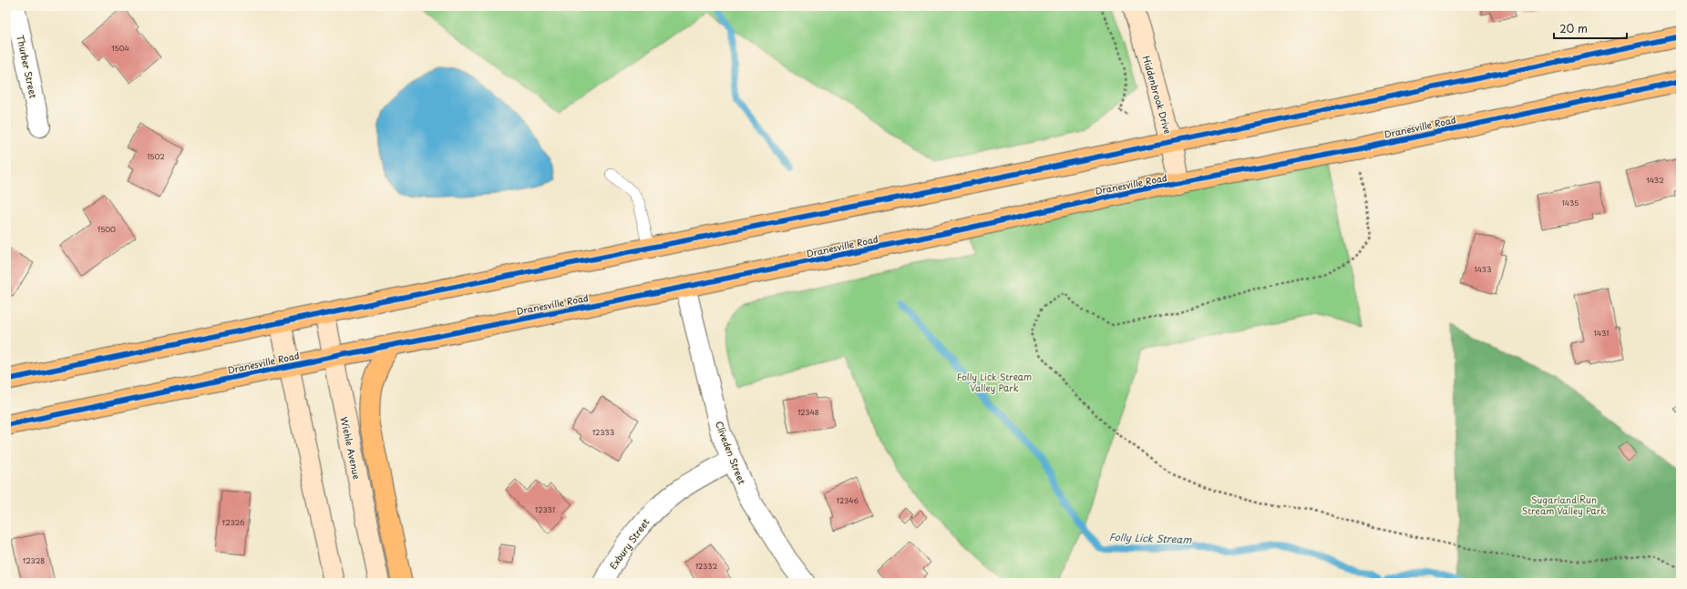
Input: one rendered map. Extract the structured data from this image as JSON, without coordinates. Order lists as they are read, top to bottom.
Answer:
{
  "streets": {
    "main road": ["Hiddenbrook Drive", "Dranesville Road", "Wiehle Avenue"],
    "street": ["Thurber Street", "Cliveden Street", "Exbury Street"]
  },
  "crossings": [
    ["Hiddenbrook Drive", "Dranesville Road"],
    ["Dranesville Road", "Wiehle Avenue"],
    ["Dranesville Road", "Cliveden Street"],
    ["Cliveden Street", "Exbury Street"]
  ],
  "water": ["Folly Lick Stream"],
  "parks": ["Folly Lick Stream Valley Park", "Sugarland Run Stream Valley Park"],
  "house_numbers": [
    "1504",
    "1502",
    "1432",
    "1435",
    "1500",
    "1433",
    "1431",
    "12348",
    "12333",
    "12346",
    "12331",
    "12326",
    "12328",
    "12332"
  ],
  "scale_bar": "20 m"
}
